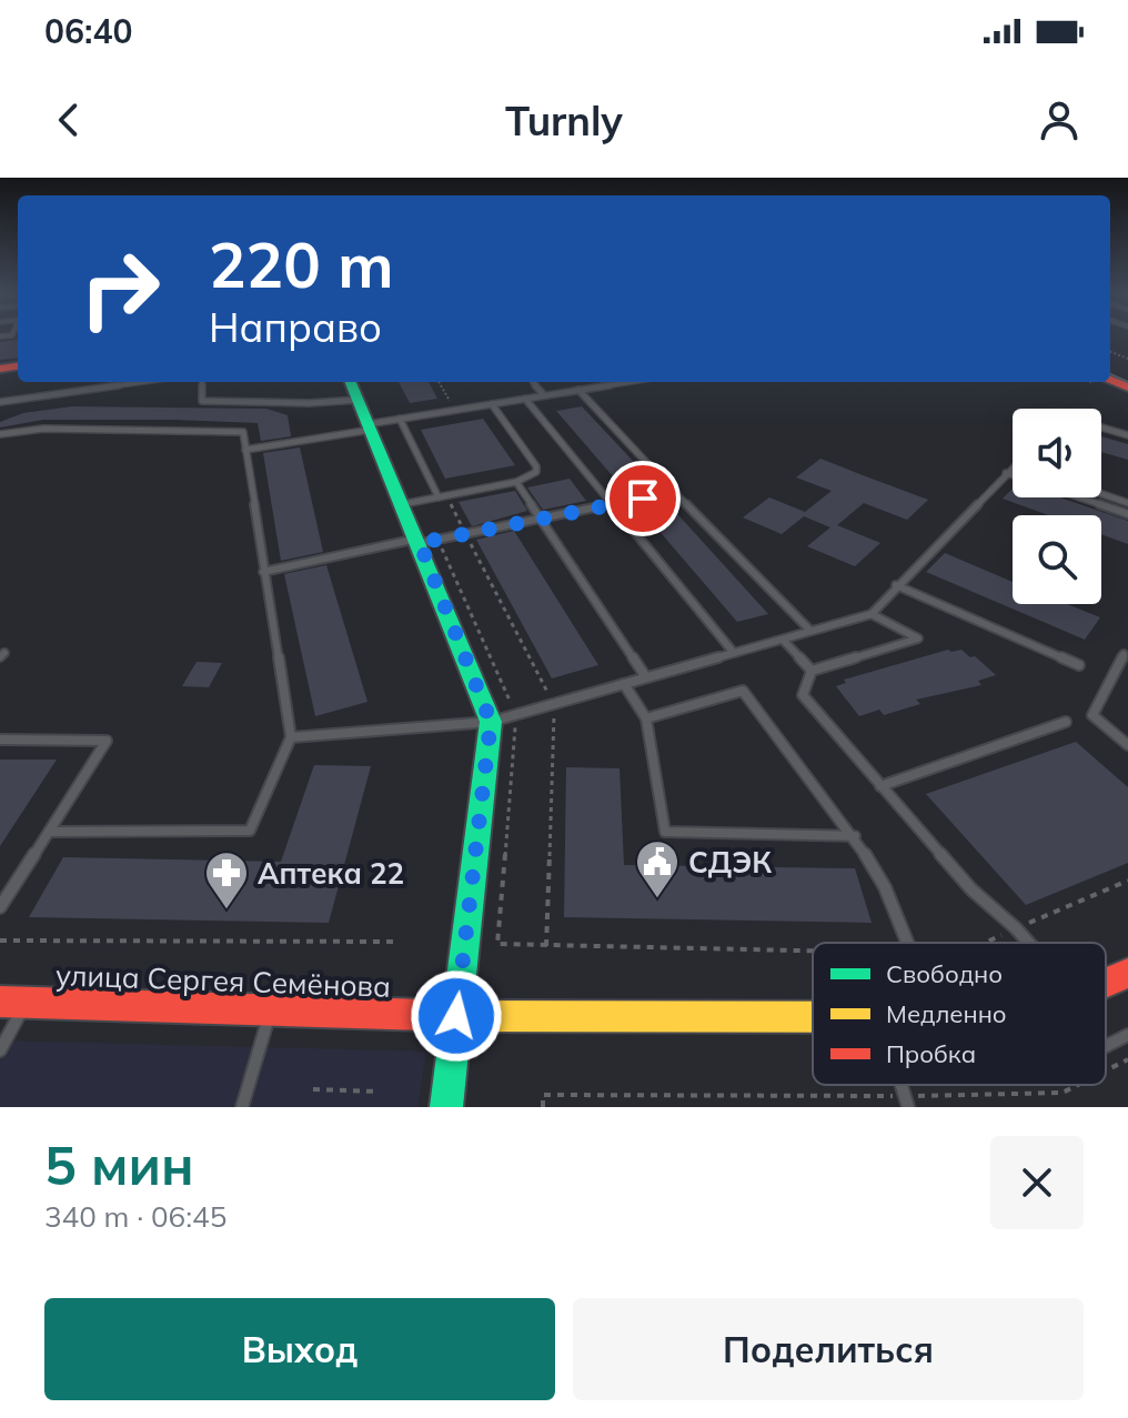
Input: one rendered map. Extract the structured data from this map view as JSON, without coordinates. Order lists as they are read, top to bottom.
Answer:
{
  "streets": {
    "street": ["улица Сергея Семёнова"]
  },
  "places": {
    "public building": ["СДЭК"],
    "pharmacy": ["Аптека 22"]
  },
  "legend": ["Свободно", "Медленно", "Пробка"],
  "page": {
    "status": "06:40",
    "header": "Turnly",
    "turn": ["220 m", "Направо"],
    "heading": ["5 мин", "340 m · 06:45"],
    "buttons": ["Выход", "Поделиться"]
  }
}
